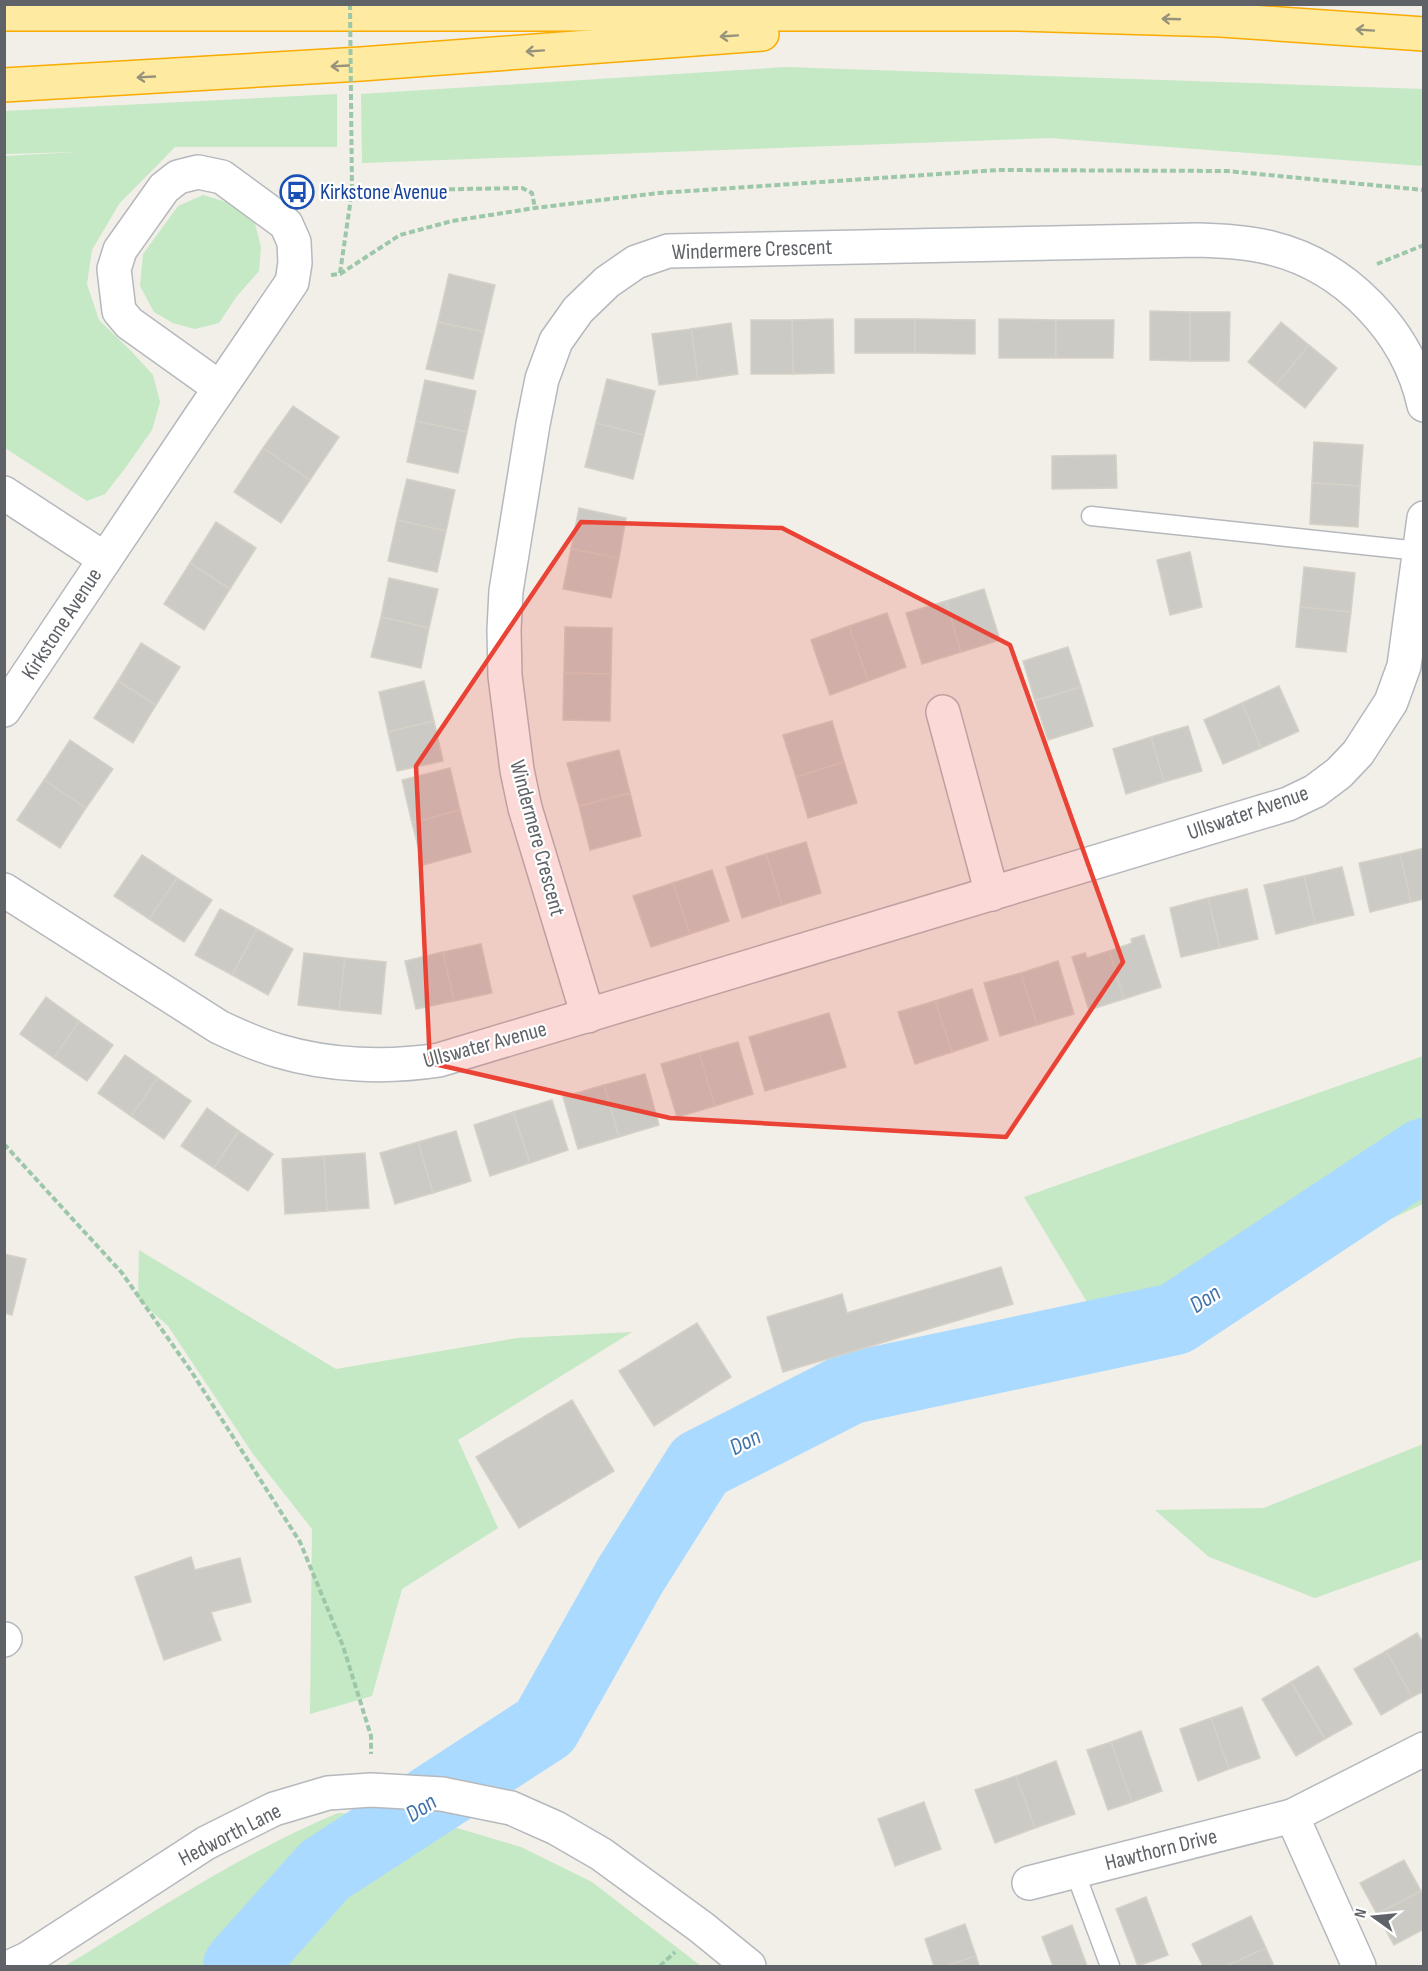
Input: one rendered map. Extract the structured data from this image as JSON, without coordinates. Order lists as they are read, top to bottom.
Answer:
{
  "streets": {
    "street": [
      "Windermere Crescent",
      "Kirkstone Avenue",
      "Ullswater Avenue",
      "Hedworth Lane",
      "Hawthorn Drive"
    ]
  },
  "crossings": [
    ["Windermere Crescent", "Ullswater Avenue"]
  ],
  "water": ["Don"],
  "places": {
    "bus stop": ["Kirkstone Avenue"]
  },
  "north": "left"
}
